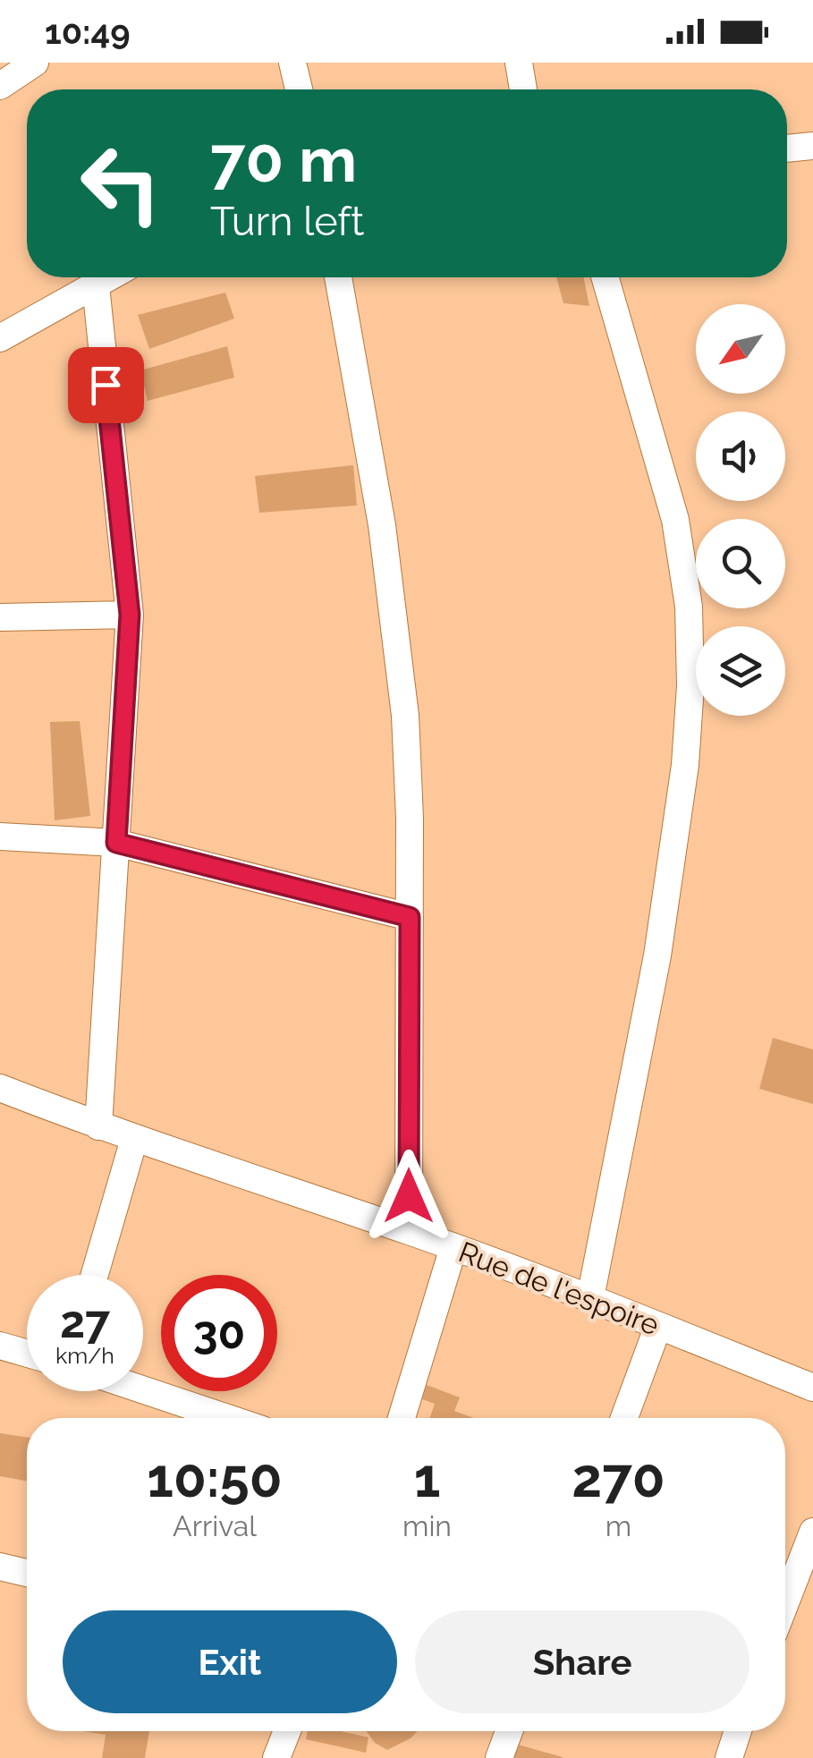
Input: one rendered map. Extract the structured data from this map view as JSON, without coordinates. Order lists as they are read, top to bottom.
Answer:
{
  "streets": {
    "street": ["Rue de l'espoire"]
  },
  "north": "bottom left",
  "page": {
    "status": "10:49",
    "turn": ["70 m", "Turn left"],
    "speed": "27 km/h",
    "limit": "30",
    "eta": [
      "10:50",
      "Arrival",
      "1",
      "min",
      "270",
      "m"
    ],
    "buttons": ["Exit", "Share"]
  }
}
